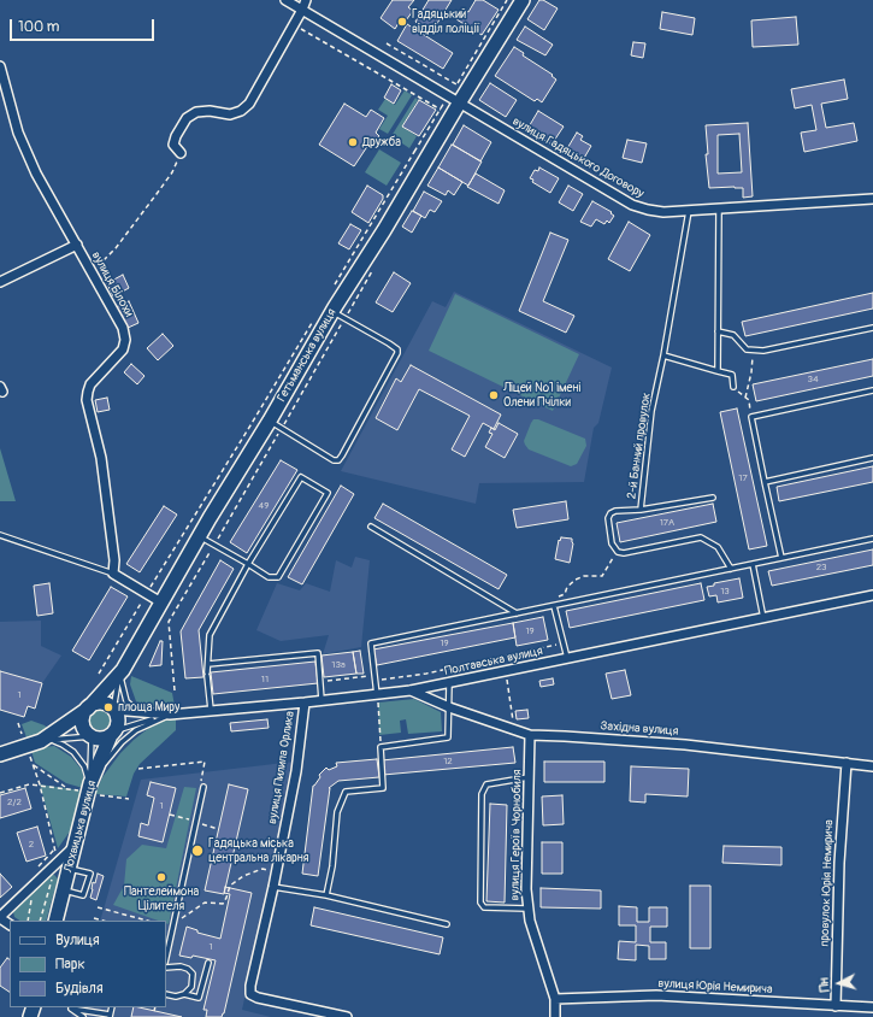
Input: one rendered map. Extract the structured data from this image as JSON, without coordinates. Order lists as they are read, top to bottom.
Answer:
{
  "streets": {
    "street": [
      "вулиця Гадяцького Договору",
      "вулиця Білохи",
      "Гетьманська вулиця",
      "Полтавська вулиця",
      "Західна вулиця",
      "вулиця Пилипа Орлика",
      "Лохвицька вулиця",
      "вулиця Героїв Чорнобиля",
      "провулок Юрія Немирича",
      "вулиця Юрія Немирича"
    ],
    "lane": ["2-й Банний провулок"]
  },
  "crossings": [
    ["вулиця Гадяцького Договору", "Гетьманська вулиця"],
    ["вулиця Гадяцького Договору", "2-й Банний провулок"],
    ["Гетьманська вулиця", "Полтавська вулиця"],
    ["Гетьманська вулиця", "Лохвицька вулиця"],
    ["Полтавська вулиця", "Західна вулиця"],
    ["Полтавська вулиця", "вулиця Пилипа Орлика"],
    ["Полтавська вулиця", "Лохвицька вулиця"],
    ["Західна вулиця", "вулиця Героїв Чорнобиля"],
    ["Західна вулиця", "провулок Юрія Немирича"],
    ["вулиця Героїв Чорнобиля", "вулиця Юрія Немирича"],
    ["провулок Юрія Немирича", "вулиця Юрія Немирича"]
  ],
  "places": [
    "Гадяцький відділ поліції",
    "Дружба",
    "Ліцей №1 імені Олени Пчілки",
    "площа Миру",
    "Гадяцька міська центральна лікарня",
    "Пантелеймона Цілителя"
  ],
  "house_numbers": [
    "34",
    "17",
    "49",
    "17А",
    "23",
    "13",
    "19",
    "19",
    "13а",
    "11",
    "1",
    "12",
    "2/2",
    "1",
    "2",
    "1"
  ],
  "legend": ["Вулиця", "Парк", "Будівля"],
  "scale_bar": "100 m",
  "north": "left"
}
